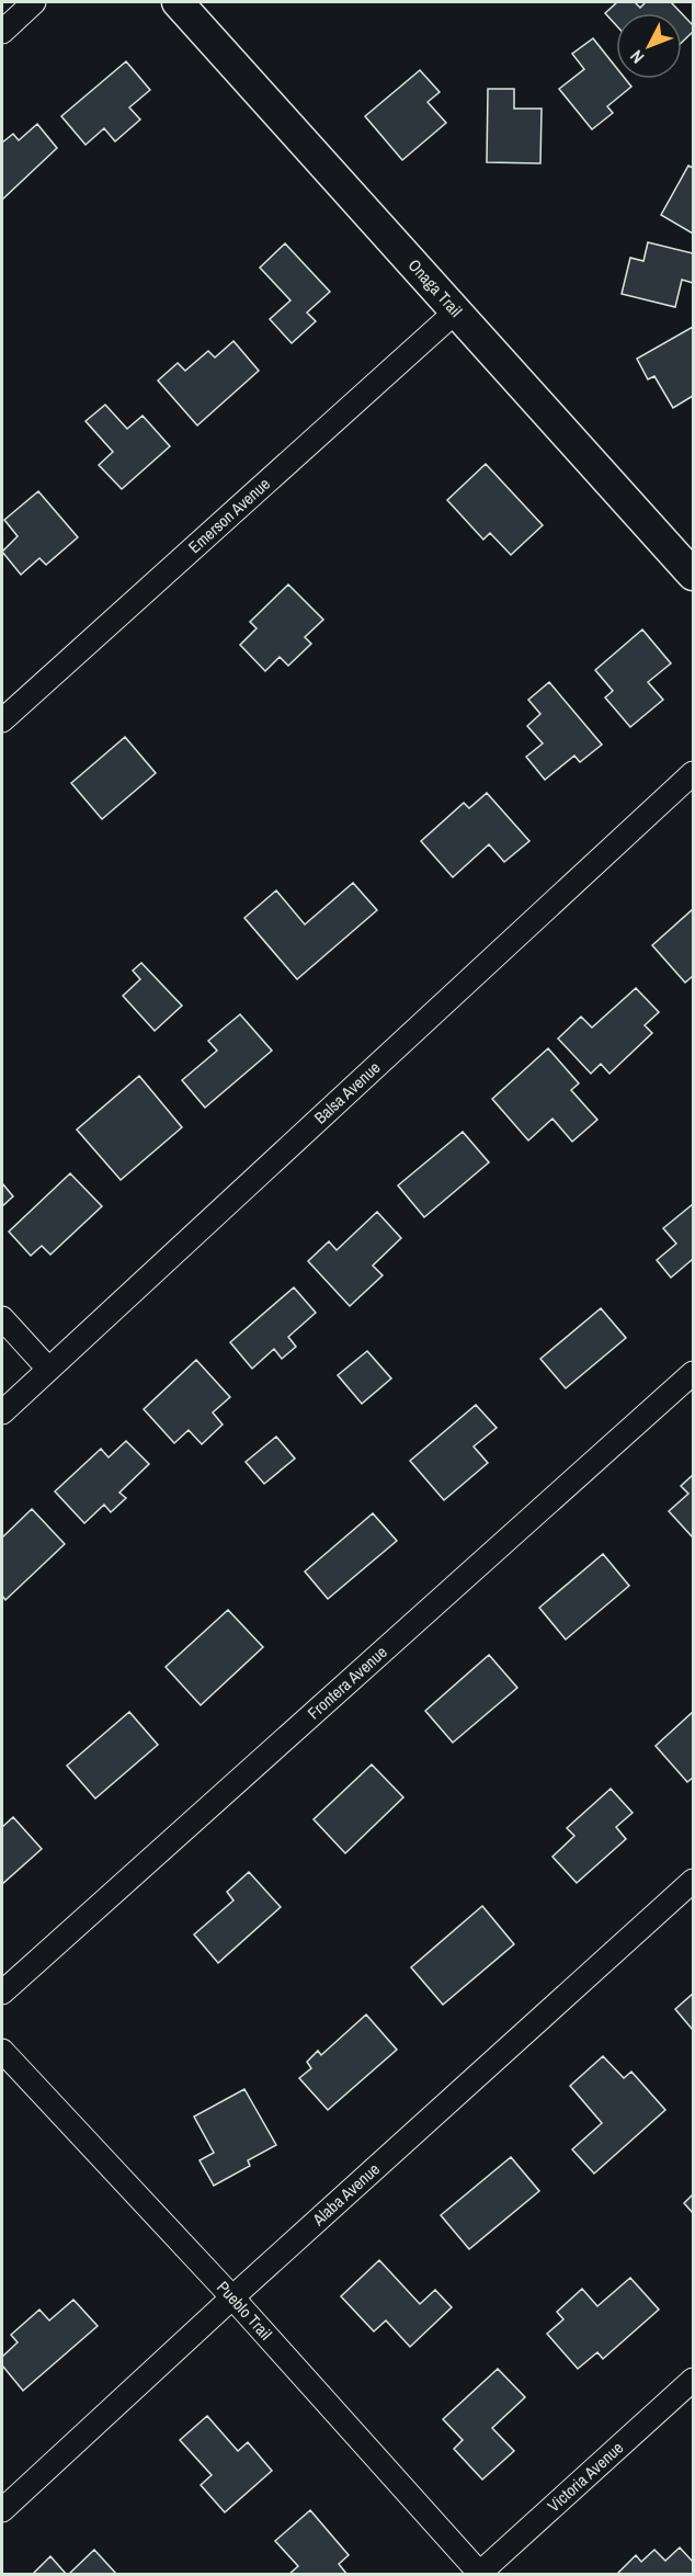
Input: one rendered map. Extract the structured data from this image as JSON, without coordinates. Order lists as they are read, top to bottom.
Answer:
{
  "streets": {
    "street": [
      "Onaga Trail",
      "Emerson Avenue",
      "Balsa Avenue",
      "Frontera Avenue",
      "Alaba Avenue",
      "Pueblo Trail",
      "Victoria Avenue"
    ]
  },
  "crossings": [
    ["Onaga Trail", "Emerson Avenue"],
    ["Alaba Avenue", "Pueblo Trail"],
    ["Pueblo Trail", "Victoria Avenue"]
  ],
  "north": "bottom left"
}
